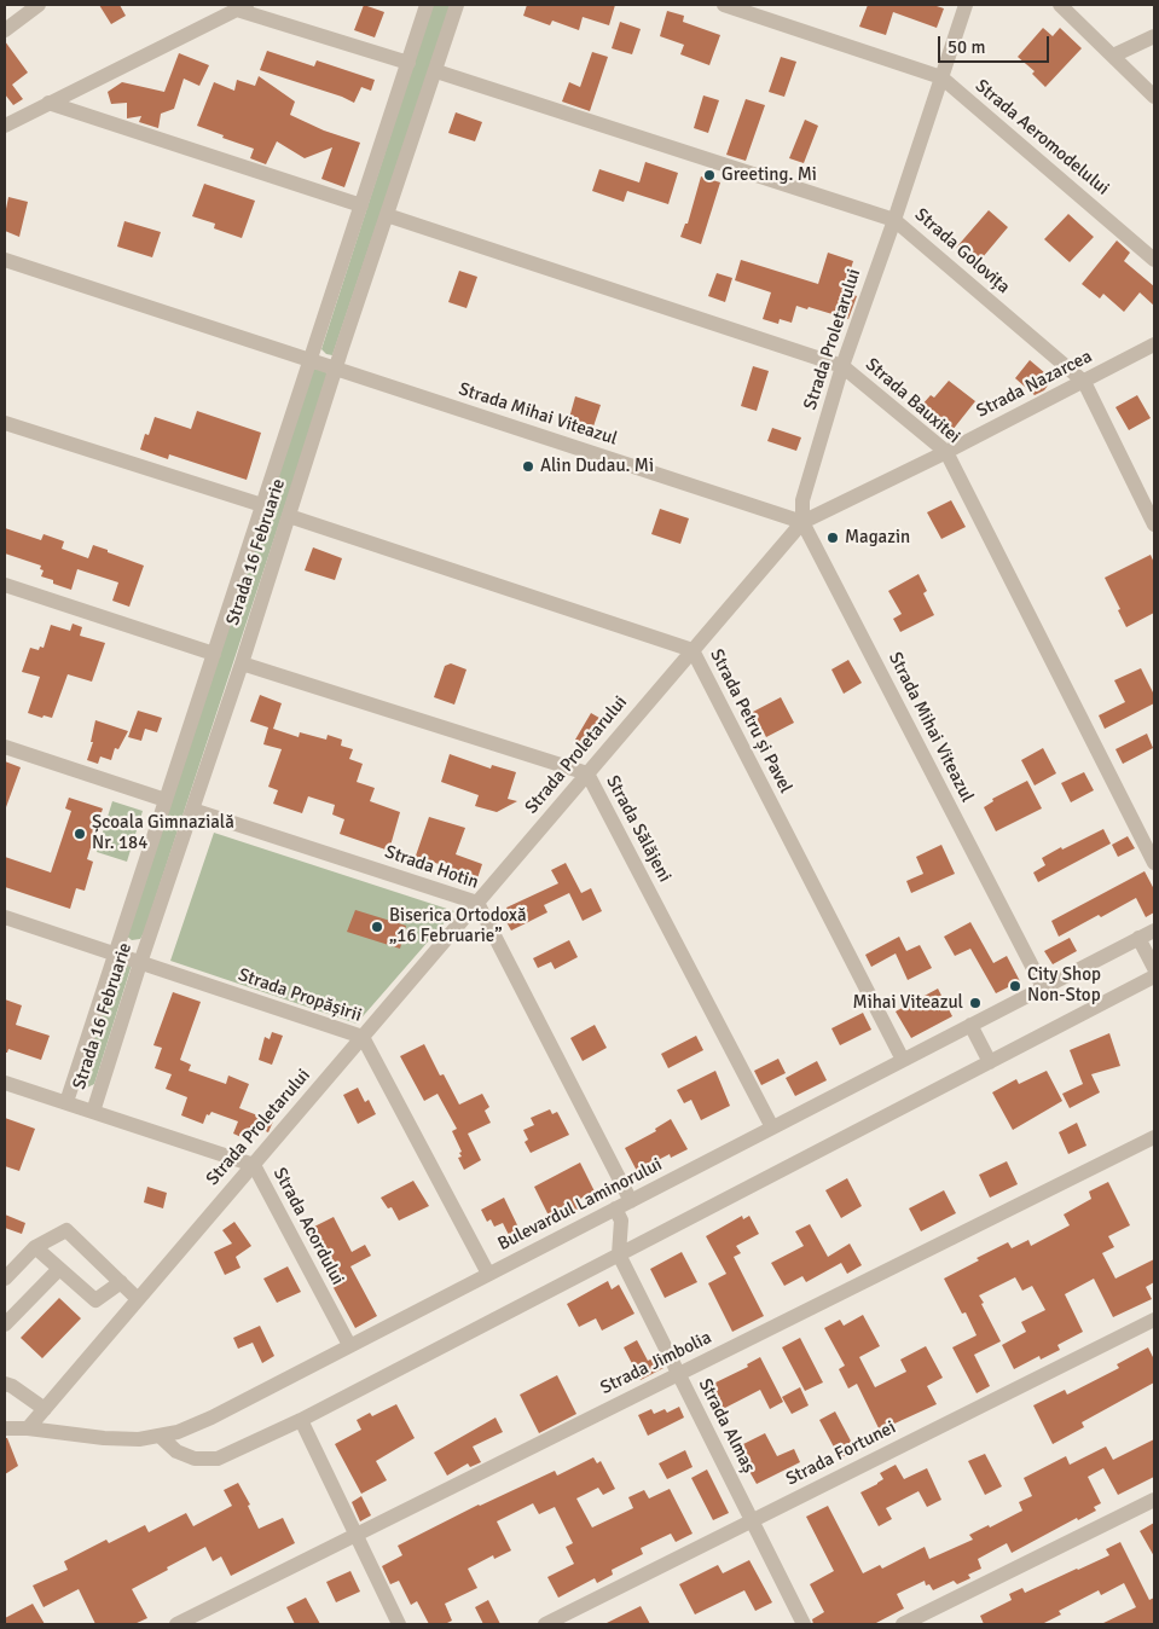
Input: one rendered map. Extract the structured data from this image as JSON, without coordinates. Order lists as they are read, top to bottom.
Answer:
{
  "streets": {
    "street": [
      "Strada Aeromodelului",
      "Strada Golovița",
      "Strada Proletarului",
      "Strada Nazarcea",
      "Strada Bauxitei",
      "Strada Mihai Viteazul",
      "Strada 16 Februarie",
      "Strada Petru și Pavel",
      "Strada Sălăjeni",
      "Strada Hotin",
      "Strada Propășirii",
      "Bulevardul Laminorului",
      "Strada Acordului",
      "Strada Jimbolia",
      "Strada Almaș",
      "Strada Fortunei"
    ]
  },
  "crossings": [
    ["Strada Aeromodelului", "Strada Proletarului"],
    ["Strada Golovița", "Strada Proletarului"],
    ["Strada Golovița", "Strada Nazarcea"],
    ["Strada Golovița", "Strada 16 Februarie"],
    ["Strada Proletarului", "Strada Nazarcea"],
    ["Strada Proletarului", "Strada Bauxitei"],
    ["Strada Proletarului", "Strada Mihai Viteazul"],
    ["Strada Proletarului", "Strada Petru și Pavel"],
    ["Strada Proletarului", "Strada Sălăjeni"],
    ["Strada Proletarului", "Strada Hotin"],
    ["Strada Proletarului", "Strada Propășirii"],
    ["Strada Proletarului", "Bulevardul Laminorului"],
    ["Strada Proletarului", "Strada Acordului"],
    ["Strada Nazarcea", "Strada Bauxitei"],
    ["Strada Nazarcea", "Strada Mihai Viteazul"],
    ["Strada Bauxitei", "Strada 16 Februarie"],
    ["Strada Mihai Viteazul", "Strada 16 Februarie"],
    ["Strada Mihai Viteazul", "Bulevardul Laminorului"],
    ["Strada 16 Februarie", "Strada Petru și Pavel"],
    ["Strada 16 Februarie", "Strada Sălăjeni"],
    ["Strada 16 Februarie", "Strada Hotin"],
    ["Strada 16 Februarie", "Strada Propășirii"],
    ["Strada 16 Februarie", "Strada Acordului"],
    ["Strada Petru și Pavel", "Bulevardul Laminorului"],
    ["Strada Sălăjeni", "Bulevardul Laminorului"],
    ["Strada Hotin", "Bulevardul Laminorului"],
    ["Strada Propășirii", "Bulevardul Laminorului"],
    ["Bulevardul Laminorului", "Strada Acordului"],
    ["Strada Jimbolia", "Strada Almaș"],
    ["Strada Almaș", "Strada Fortunei"]
  ],
  "places": [
    "Greeting. Mi",
    "Alin Dudau. Mi",
    "Magazin",
    "Școala Gimnazială Nr. 184",
    "Biserica Ortodoxă „16 Februarie”",
    "City Shop Non-Stop",
    "Mihai Viteazul"
  ],
  "scale_bar": "50 m"
}
